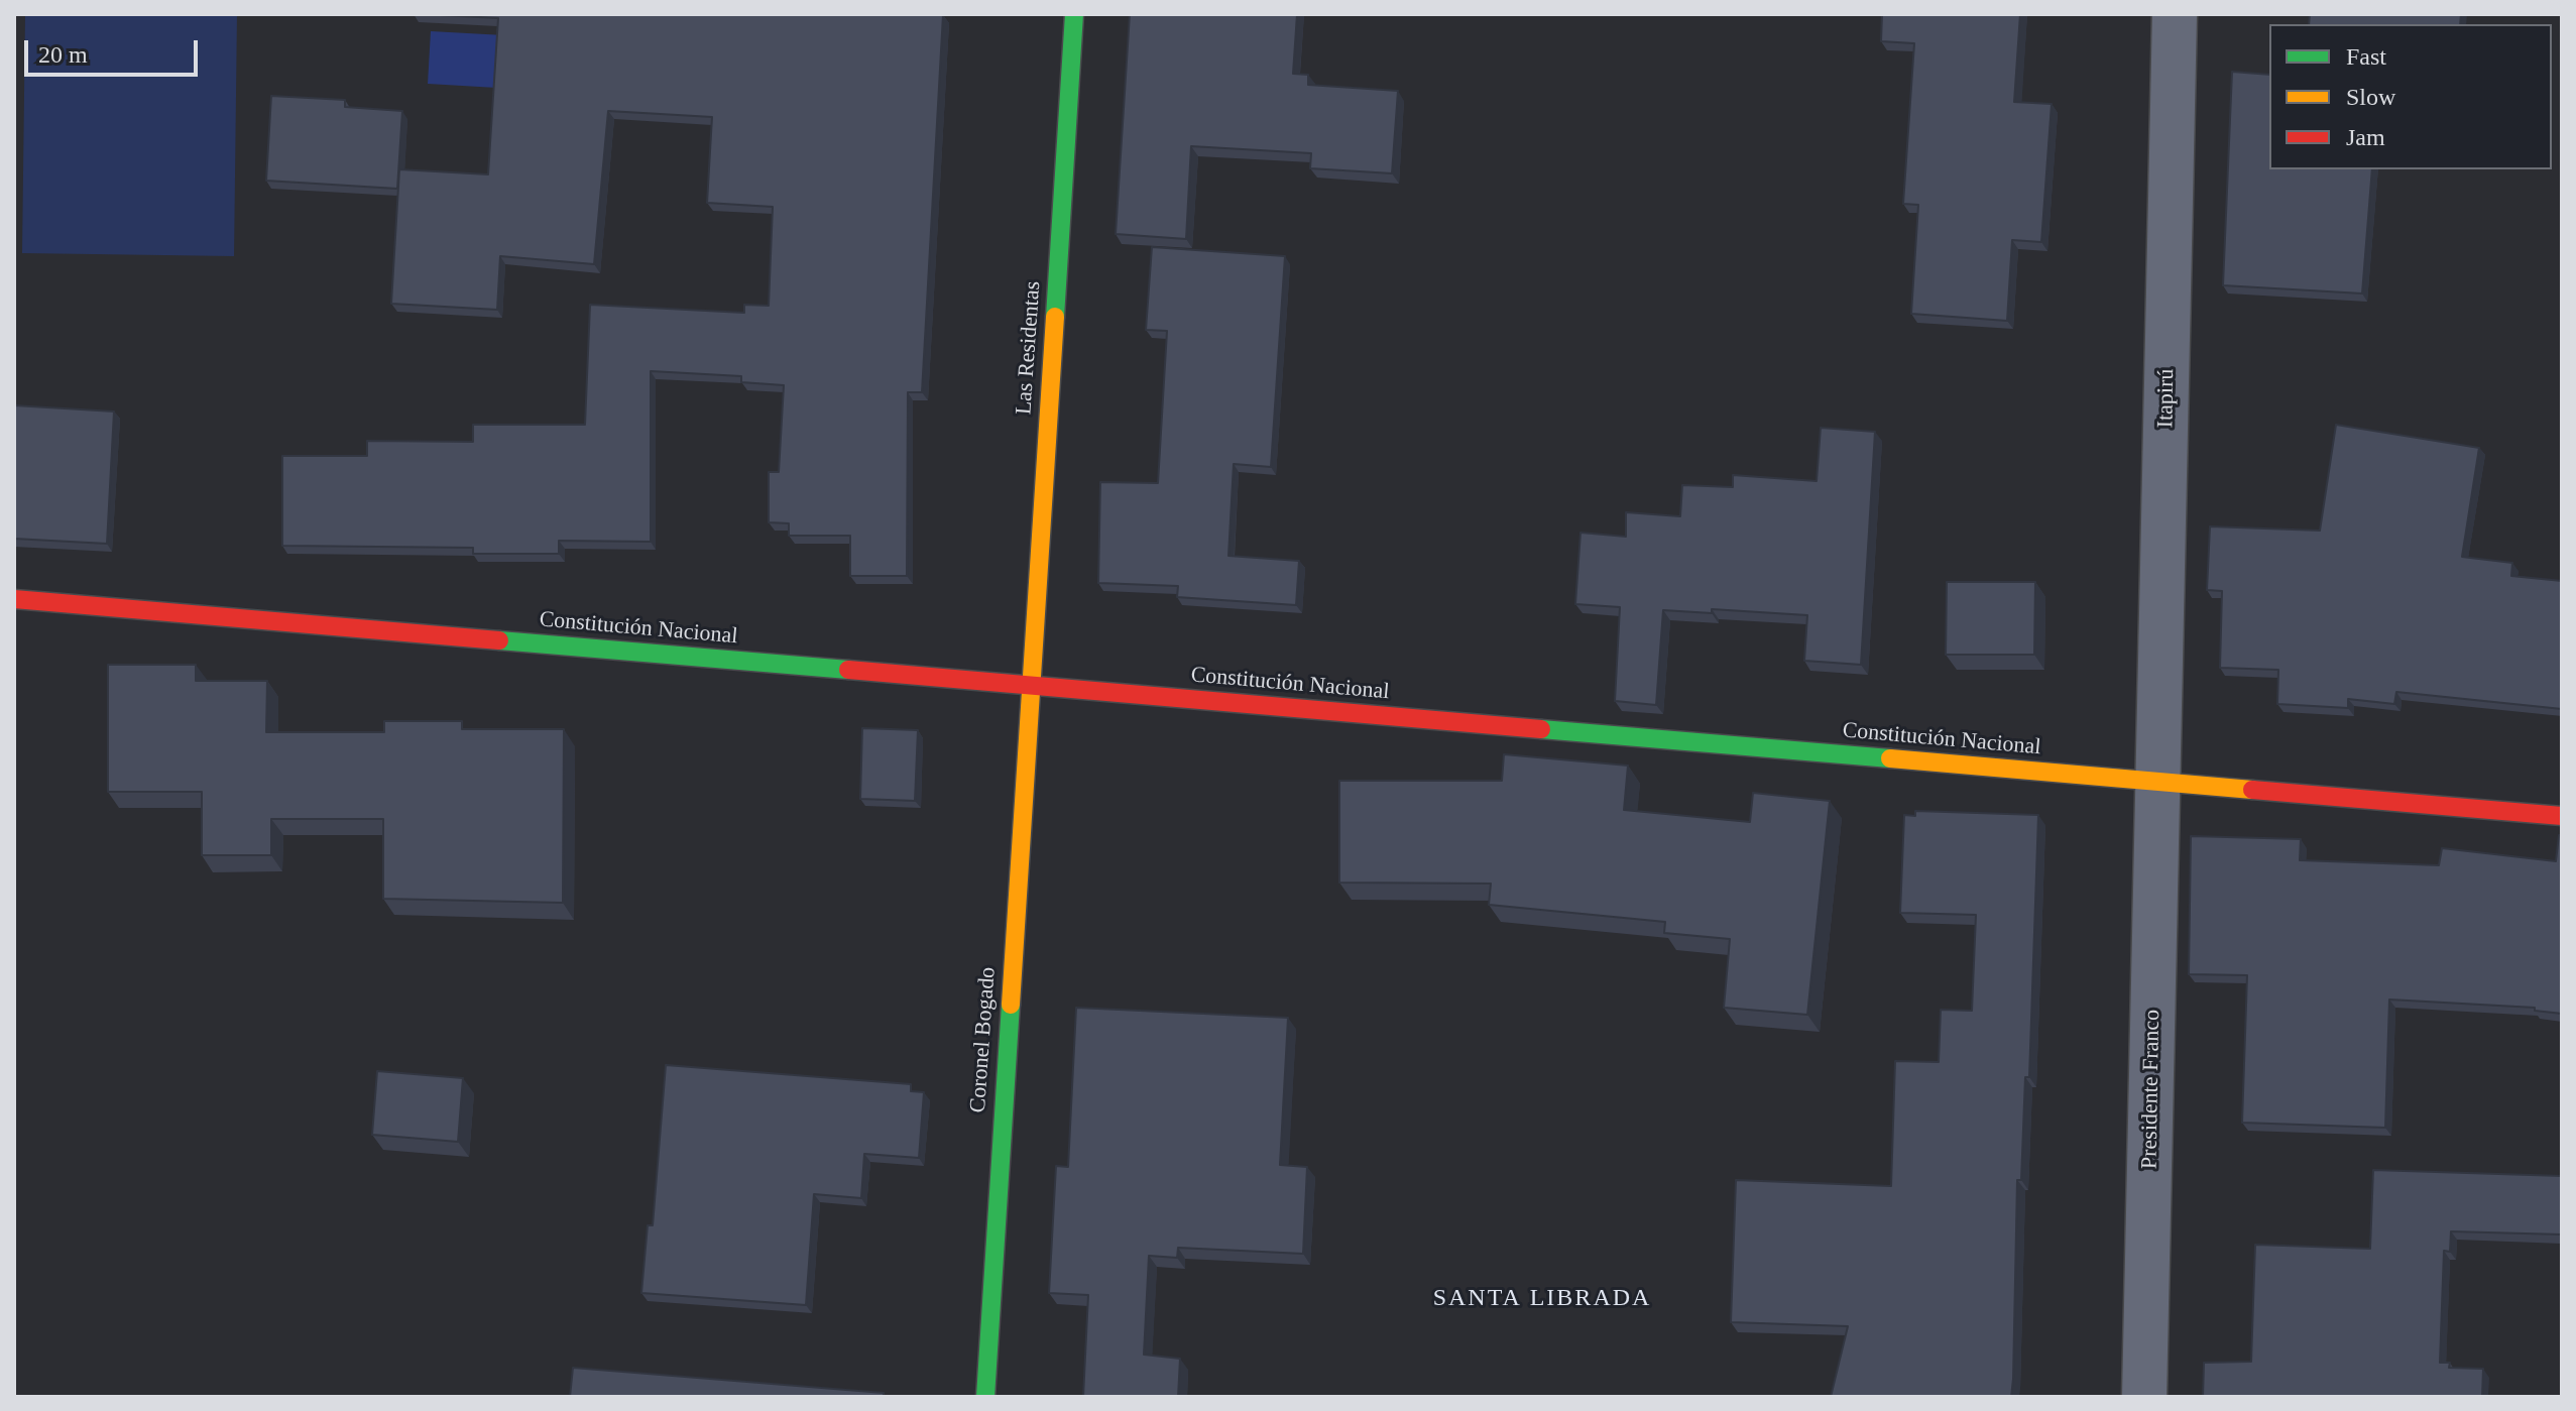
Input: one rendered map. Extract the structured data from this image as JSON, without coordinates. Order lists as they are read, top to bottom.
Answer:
{
  "streets": {
    "street": [
      "Las Residentas",
      "Itapirú",
      "Constitución Nacional",
      "Coronel Bogado",
      "Presidente Franco"
    ]
  },
  "crossings": [
    ["Las Residentas", "Constitución Nacional"],
    ["Las Residentas", "Coronel Bogado"],
    ["Itapirú", "Constitución Nacional"],
    ["Itapirú", "Presidente Franco"],
    ["Constitución Nacional", "Coronel Bogado"],
    ["Constitución Nacional", "Presidente Franco"]
  ],
  "districts": ["SANTA LIBRADA"],
  "legend": ["Fast", "Slow", "Jam"],
  "scale_bar": "20 m"
}
